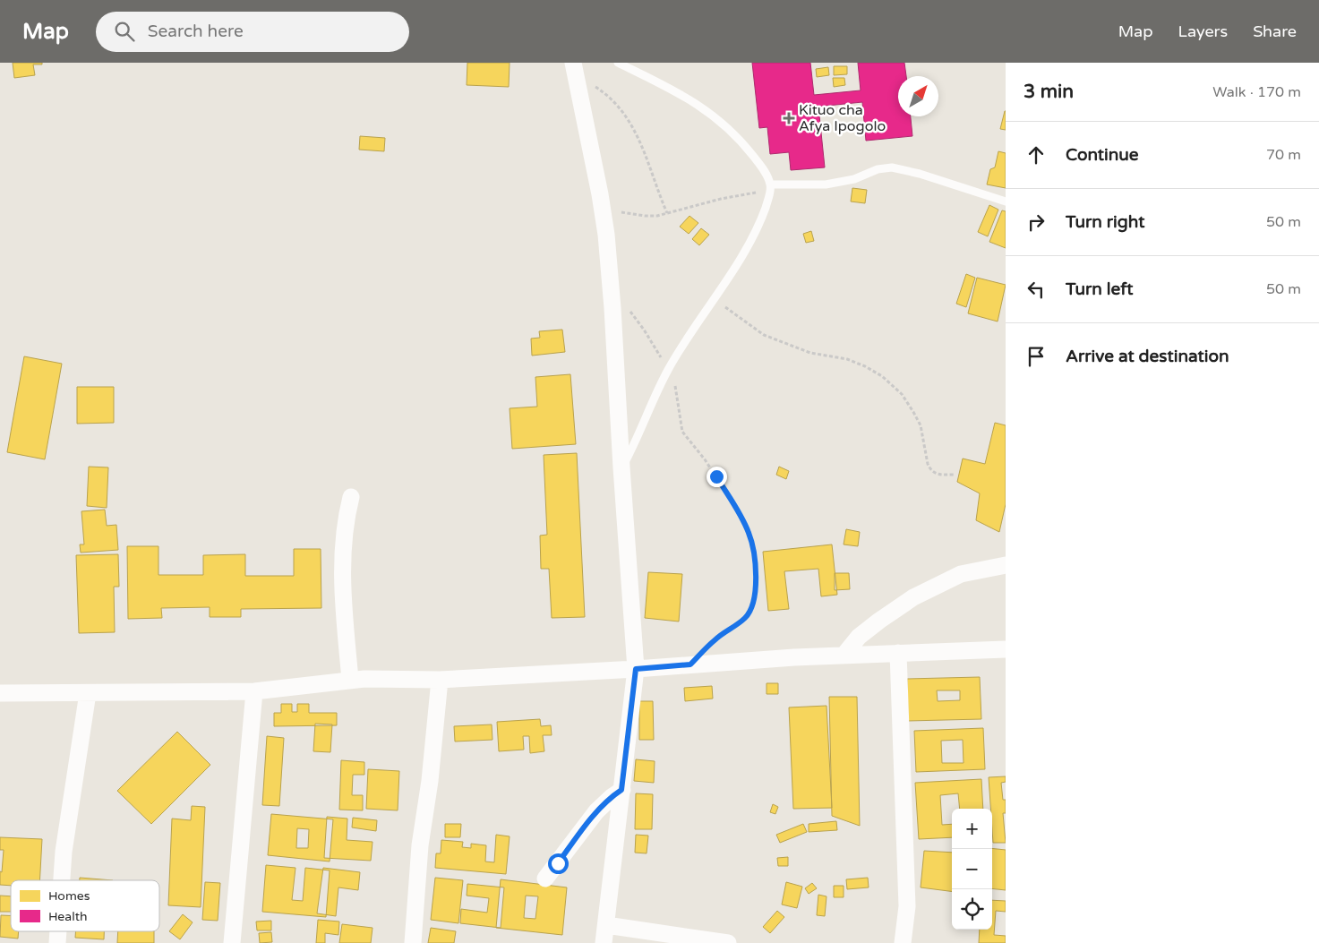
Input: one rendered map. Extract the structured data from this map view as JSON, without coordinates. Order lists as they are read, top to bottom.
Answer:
{
  "places": {
    "health": ["Kituo cha Afya Ipogolo"]
  },
  "legend": ["Homes", "Health"],
  "north": "top right",
  "page": {
    "header": "Map",
    "search": "Search here",
    "nav": ["Map", "Layers", "Share"],
    "heading": ["3 min", "Walk · 170 m"],
    "list": [
      ["Continue", "70 m"],
      ["Turn right", "50 m"],
      ["Turn left", "50 m"],
      "Arrive at destination"
    ],
    "map_buttons": ["+", "−"]
  }
}
